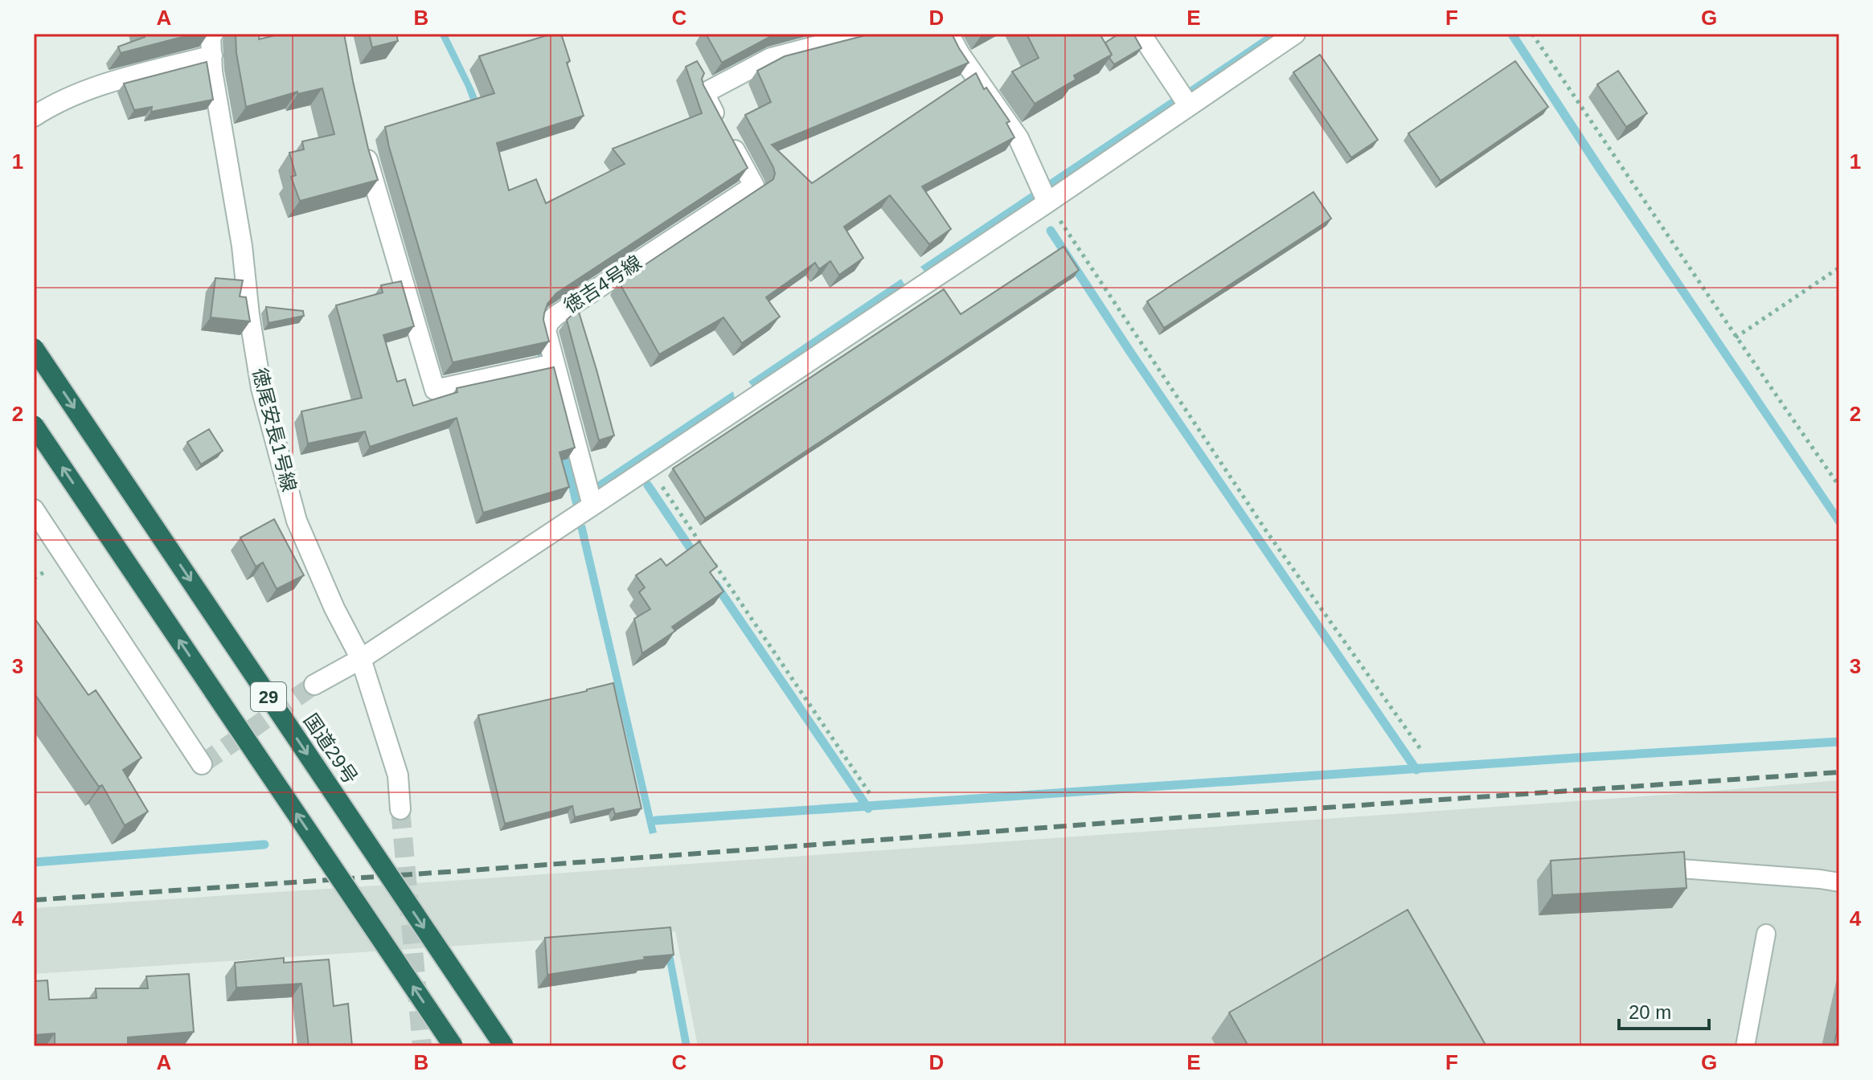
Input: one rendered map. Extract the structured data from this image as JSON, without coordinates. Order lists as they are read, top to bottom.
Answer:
{
  "streets": {
    "highway": ["29", "国道29号"],
    "street": ["徳吉4号線", "徳尾安長1号線"]
  },
  "scale_bar": "20 m",
  "grid": {
    "columns": [
      "A",
      "B",
      "C",
      "D",
      "E",
      "F",
      "G"
    ],
    "rows": [
      "1",
      "2",
      "3",
      "4"
    ]
  }
}
